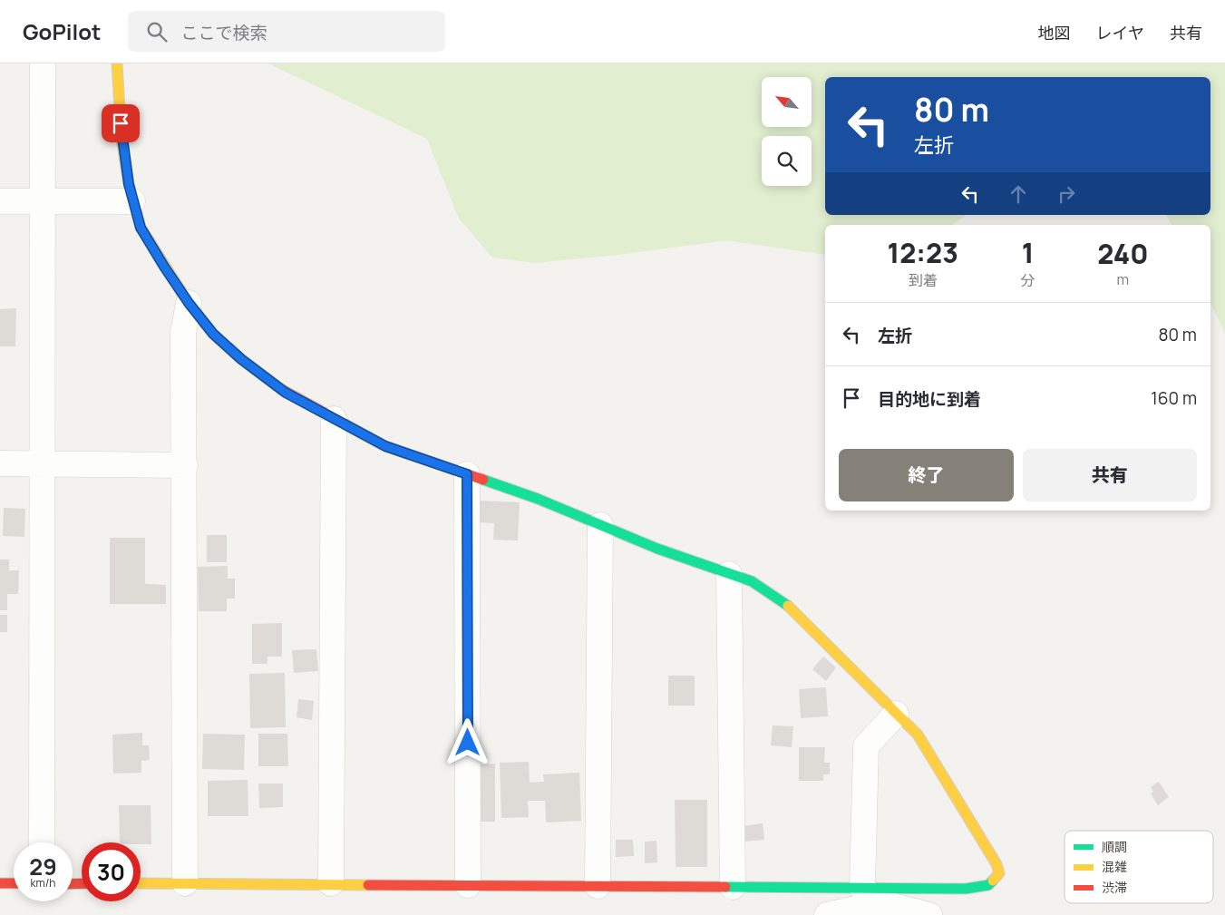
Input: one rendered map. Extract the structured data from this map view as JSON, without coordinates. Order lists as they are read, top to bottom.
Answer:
{
  "legend": ["順調", "混雑", "渋滞"],
  "north": "top left",
  "page": {
    "header": "GoPilot",
    "search": "ここで検索",
    "nav": ["地図", "レイヤ", "共有"],
    "turn": ["80 m", "左折"],
    "eta": [
      "12:23",
      "到着",
      "1",
      "分",
      "240",
      "m"
    ],
    "list": [
      {
        "name": "左折",
        "value": "80 m"
      },
      {
        "name": "目的地に到着",
        "value": "160 m"
      }
    ],
    "buttons": ["終了", "共有"],
    "speed": "29 km/h",
    "limit": "30"
  }
}
